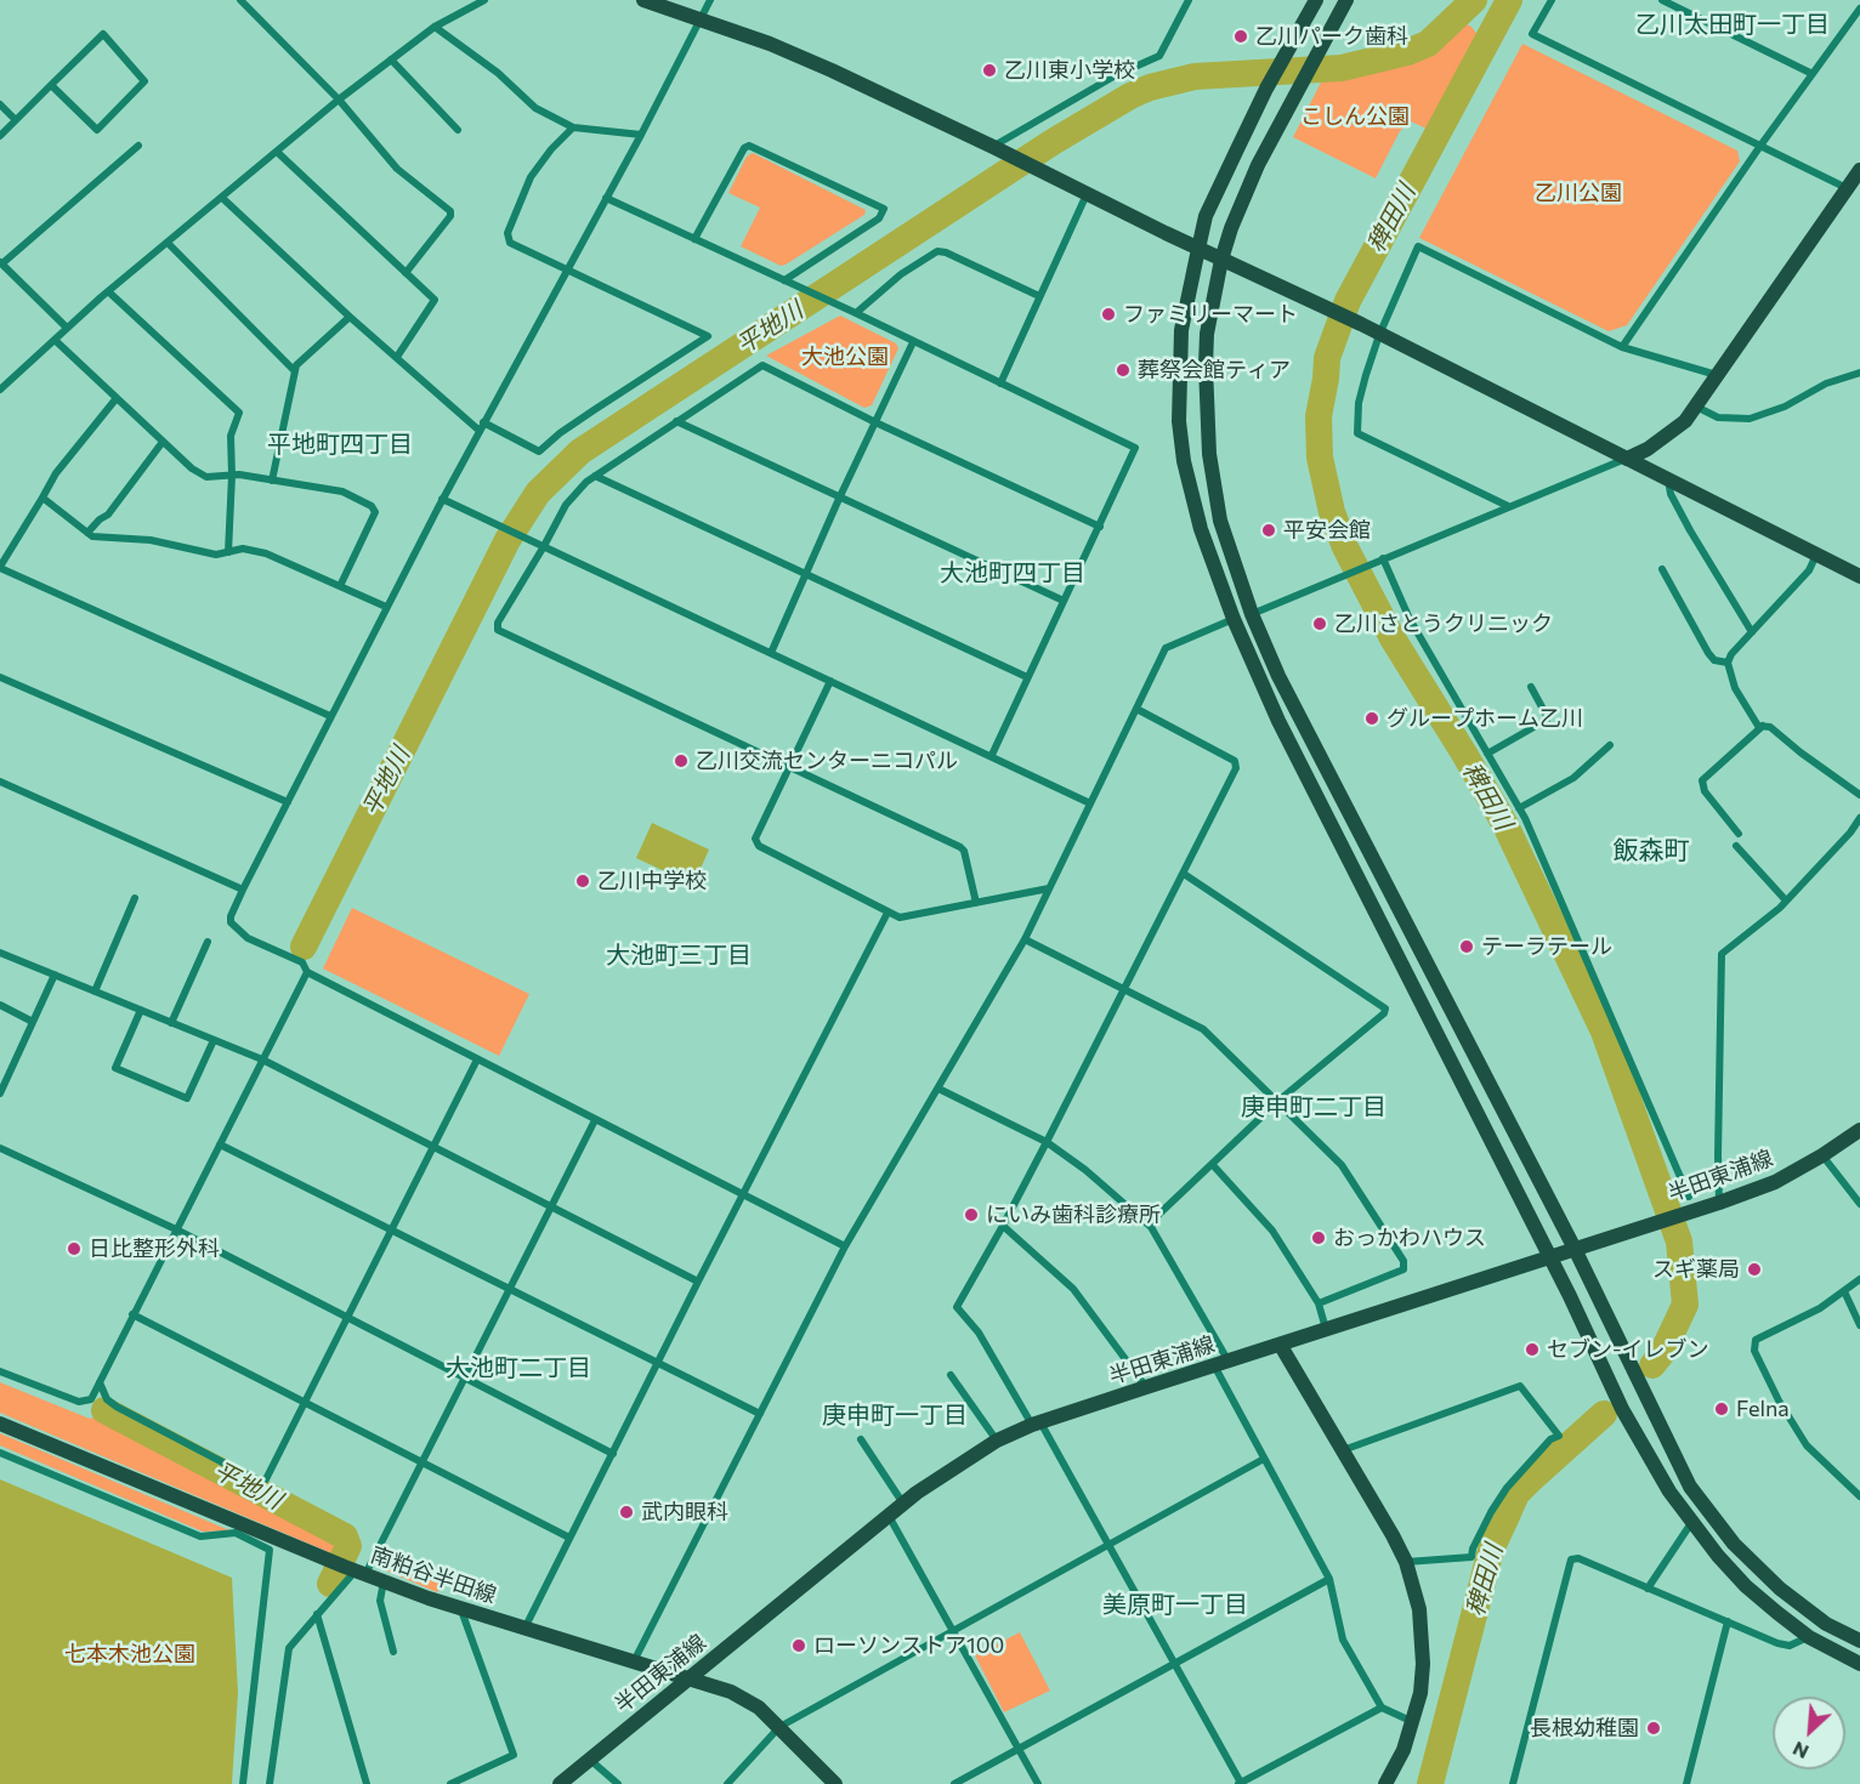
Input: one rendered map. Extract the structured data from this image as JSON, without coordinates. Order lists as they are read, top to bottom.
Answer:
{
  "streets": {
    "street": ["半田東浦線", "南粕谷半田線"]
  },
  "crossings": [
    ["半田東浦線", "南粕谷半田線"]
  ],
  "districts": [
    "乙川太田町一丁目",
    "平地町四丁目",
    "大池町四丁目",
    "飯森町",
    "大池町三丁目",
    "庚申町二丁目",
    "大池町二丁目",
    "庚申町一丁目",
    "美原町一丁目"
  ],
  "water": ["稗田川", "平地川"],
  "parks": [
    "こしん公園",
    "乙川公園",
    "大池公園",
    "七本木池公園"
  ],
  "places": [
    "乙川パーク歯科",
    "乙川東小学校",
    "ファミリーマート",
    "葬祭会館ティア",
    "平安会館",
    "乙川さとうクリニック",
    "グループホーム乙川",
    "乙川交流センターニコパル",
    "乙川中学校",
    "テーラテール",
    "にいみ歯科診療所",
    "おっかわハウス",
    "日比整形外科",
    "スギ薬局",
    "セブン-イレブン",
    "Felna",
    "武内眼科",
    "ローソンストア100",
    "長根幼稚園"
  ],
  "north": "bottom left"
}
